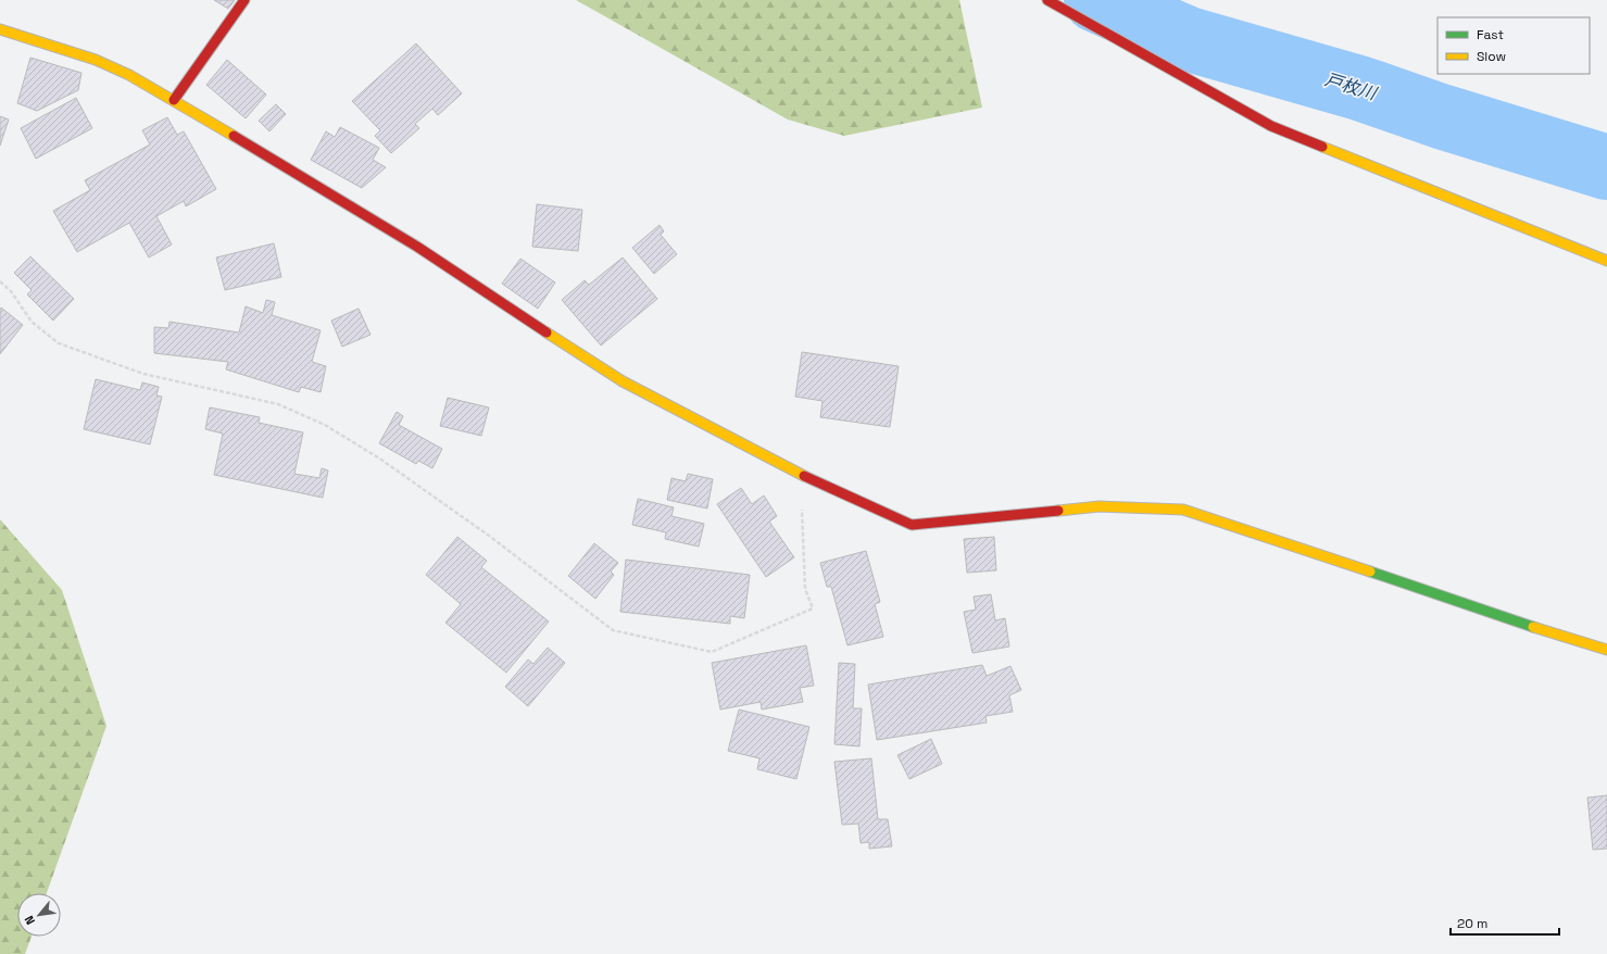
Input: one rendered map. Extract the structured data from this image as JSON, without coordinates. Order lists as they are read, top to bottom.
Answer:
{
  "water": ["戸枚川"],
  "legend": ["Fast", "Slow"],
  "scale_bar": "20 m",
  "north": "bottom left"
}
